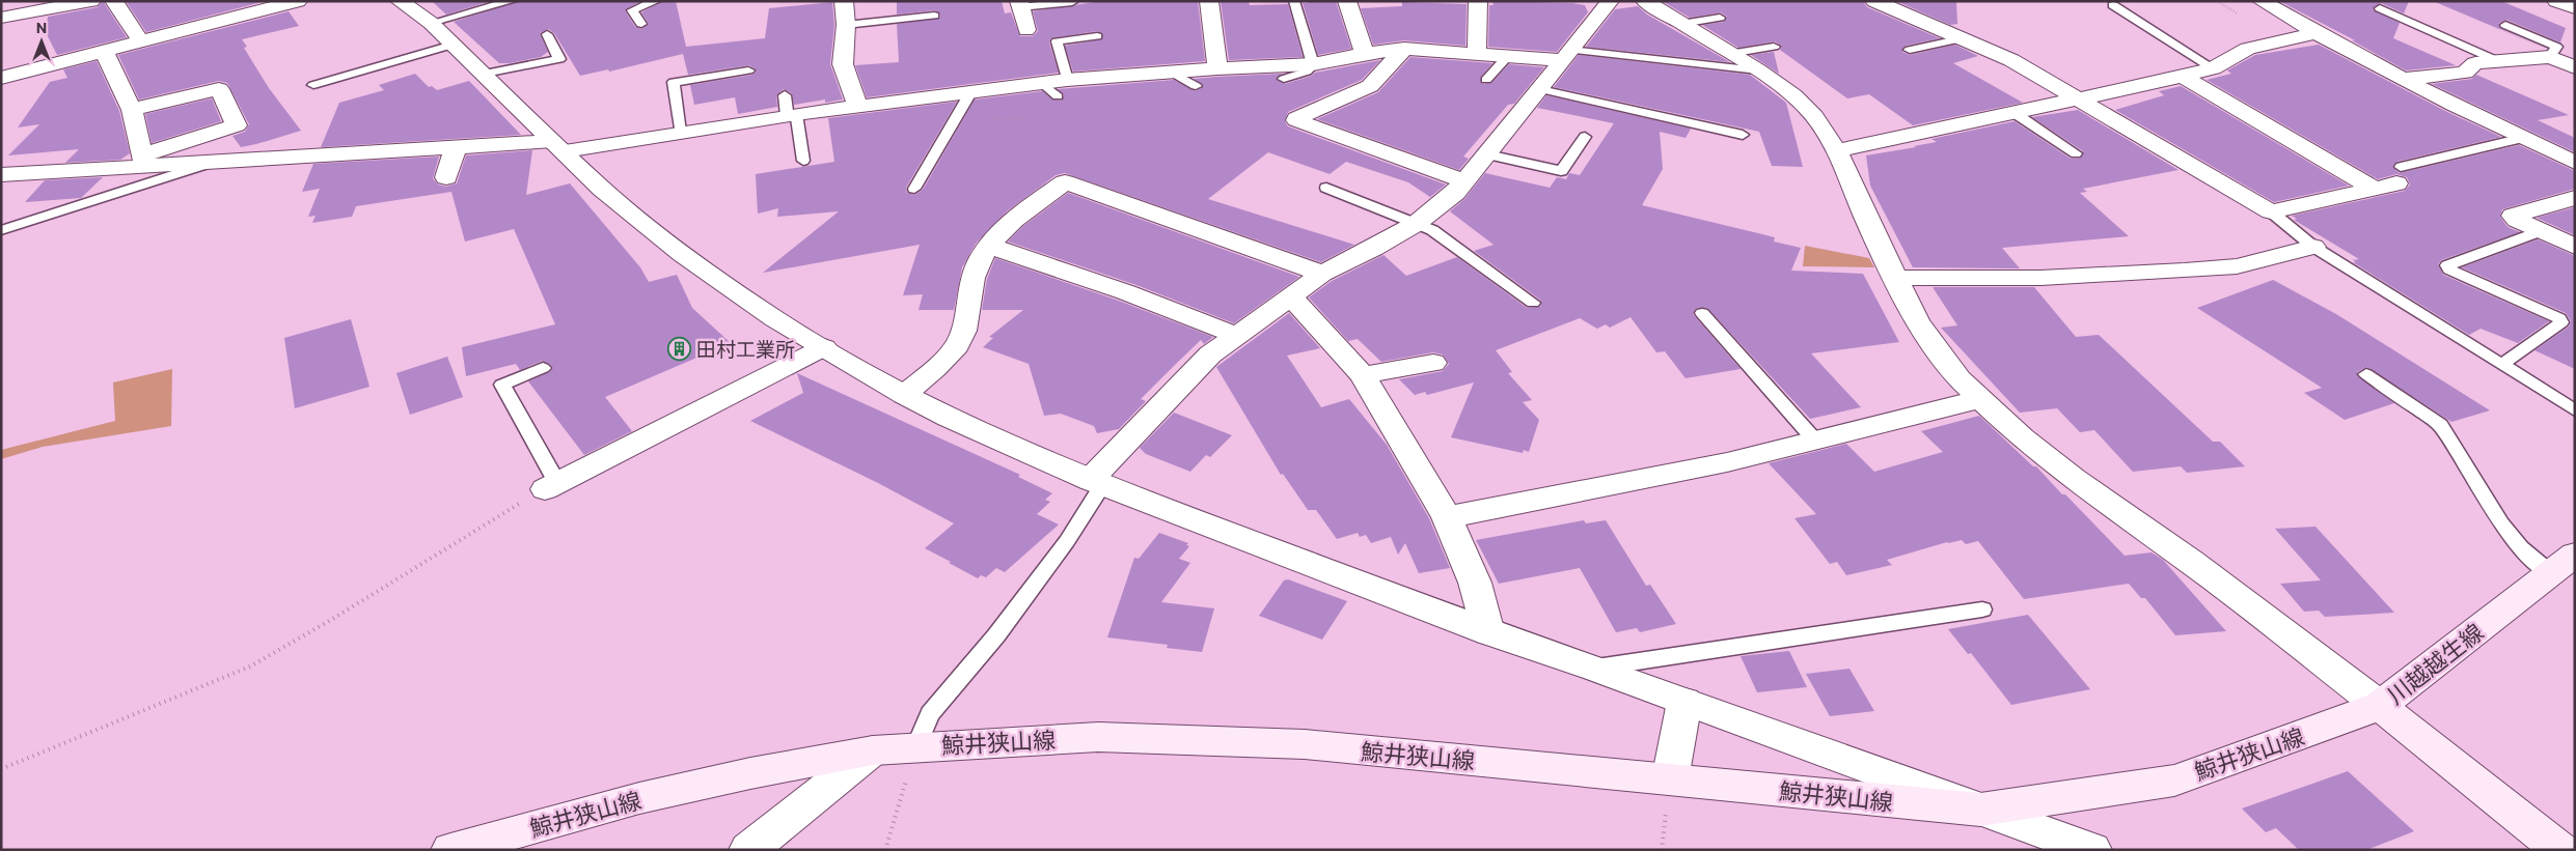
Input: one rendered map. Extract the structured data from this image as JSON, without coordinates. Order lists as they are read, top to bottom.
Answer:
{
  "streets": {
    "main road": ["川越越生線", "鯨井狭山線"]
  },
  "crossings": [
    ["川越越生線", "鯨井狭山線"]
  ],
  "places": {
    "building": ["田村工業所"]
  },
  "north": "top"
}
